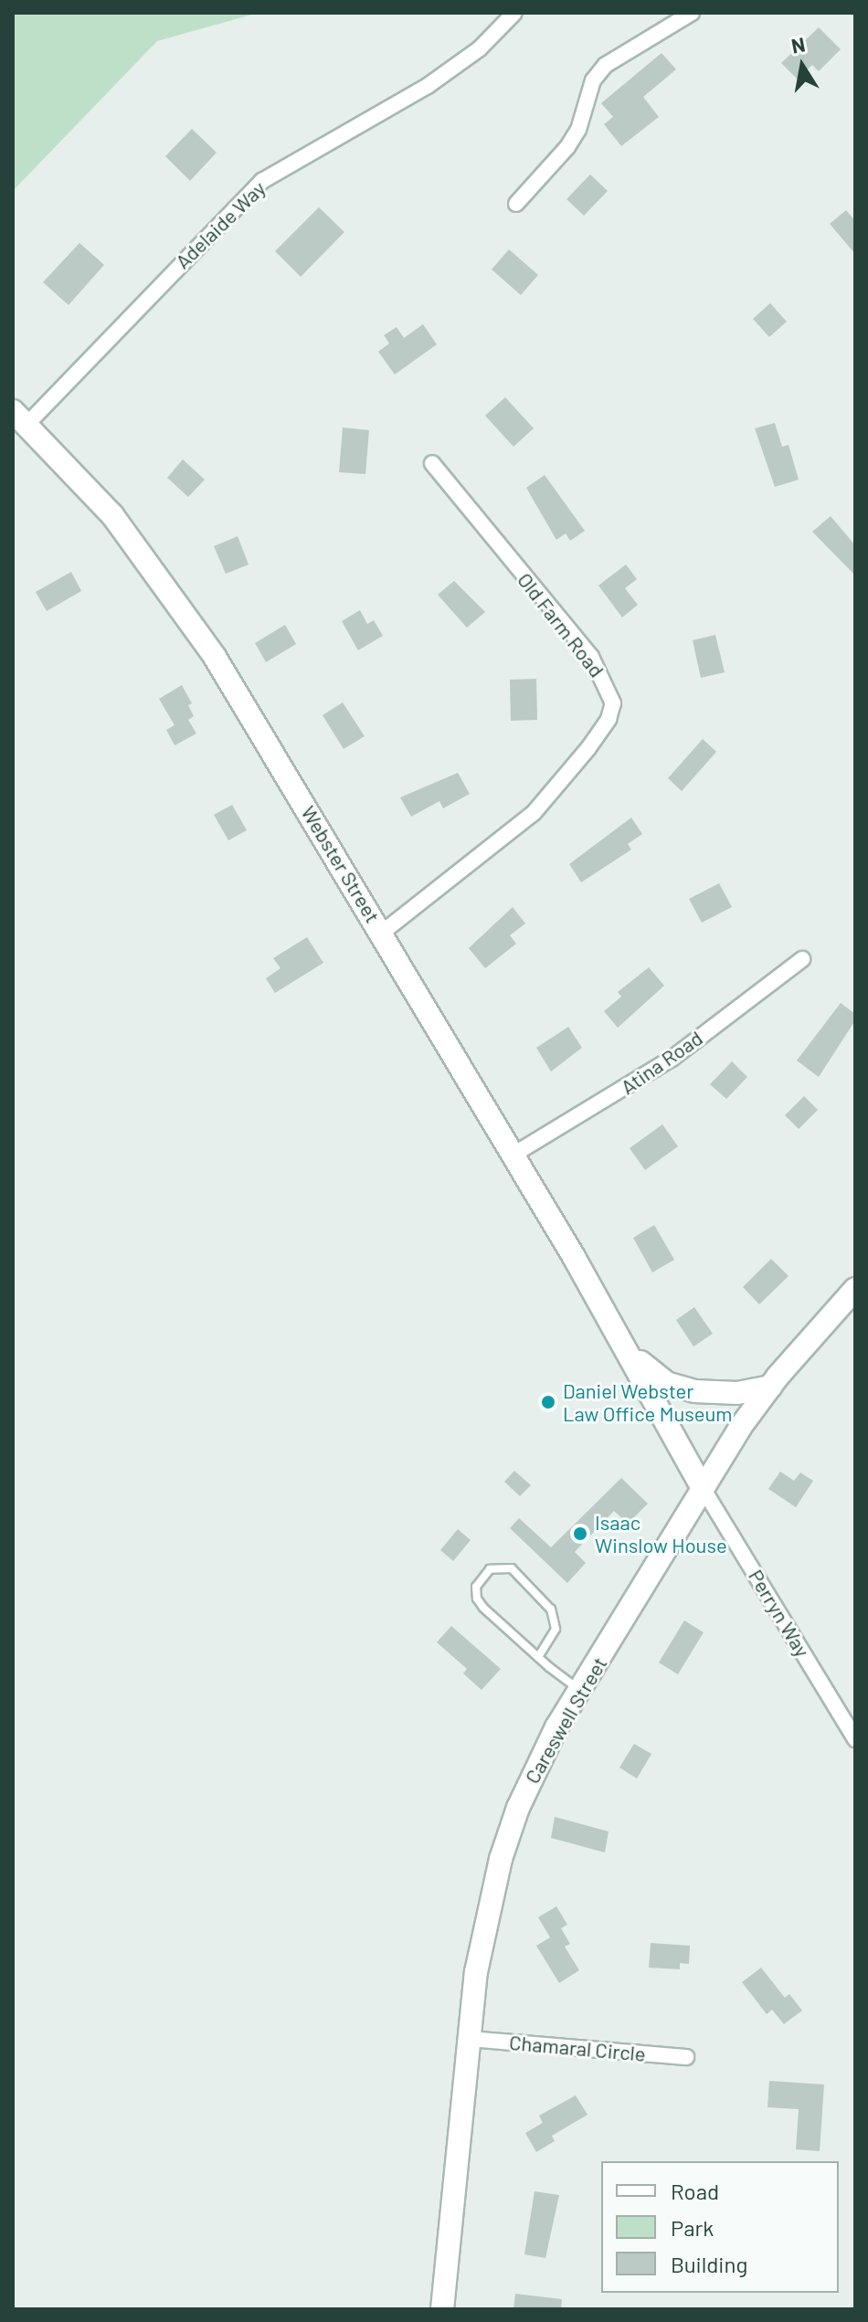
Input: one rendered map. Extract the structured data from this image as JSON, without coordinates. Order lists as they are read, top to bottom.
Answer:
{
  "streets": {
    "street": [
      "Adelaide Way",
      "Old Farm Road",
      "Webster Street",
      "Atina Road",
      "Perryn Way",
      "Careswell Street",
      "Chamaral Circle"
    ]
  },
  "crossings": [
    ["Adelaide Way", "Webster Street"],
    ["Old Farm Road", "Webster Street"],
    ["Webster Street", "Atina Road"],
    ["Webster Street", "Perryn Way"],
    ["Webster Street", "Careswell Street"],
    ["Perryn Way", "Careswell Street"],
    ["Careswell Street", "Chamaral Circle"]
  ],
  "places": ["Daniel Webster Law Office Museum", "Isaac Winslow House"],
  "legend": ["Road", "Park", "Building"],
  "north": "top"
}
